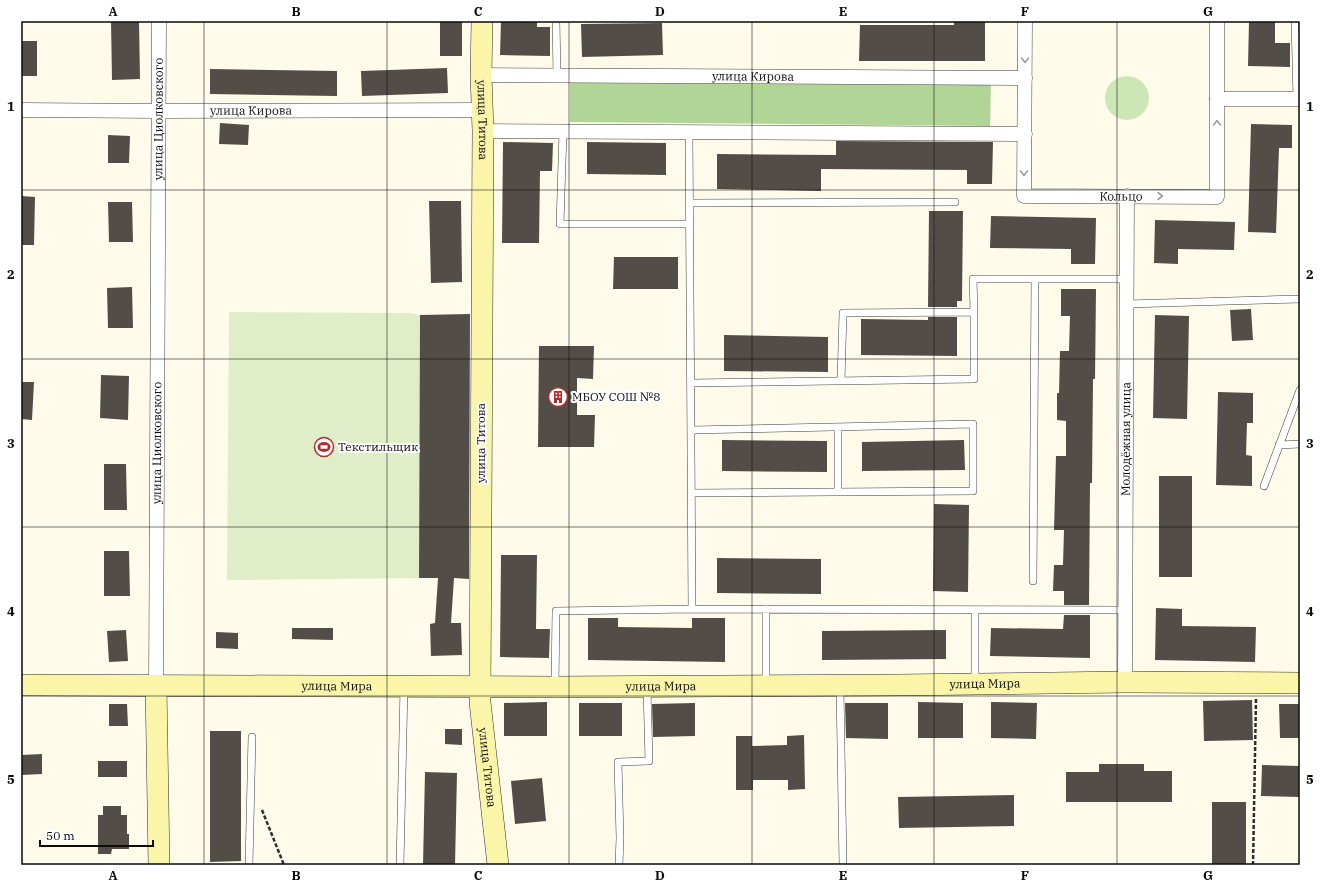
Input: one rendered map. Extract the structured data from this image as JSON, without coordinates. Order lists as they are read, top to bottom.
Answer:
{
  "streets": {
    "street": [
      "улица Кирова",
      "улица Циолковского",
      "улица Титова",
      "Кольцо",
      "Молодёжная улица",
      "улица Мира"
    ]
  },
  "crossings": [
    ["улица Кирова", "улица Циолковского"],
    ["улица Кирова", "улица Титова"],
    ["улица Кирова", "Кольцо"],
    ["улица Циолковского", "улица Мира"],
    ["улица Титова", "улица Мира"],
    ["Кольцо", "Молодёжная улица"],
    ["Молодёжная улица", "улица Мира"]
  ],
  "places": {
    "building": ["МБОУ СОШ №8"],
    "sports": ["Текстильщик"]
  },
  "scale_bar": "50 m",
  "grid": {
    "columns": [
      "A",
      "B",
      "C",
      "D",
      "E",
      "F",
      "G"
    ],
    "rows": [
      "1",
      "2",
      "3",
      "4",
      "5"
    ]
  }
}
